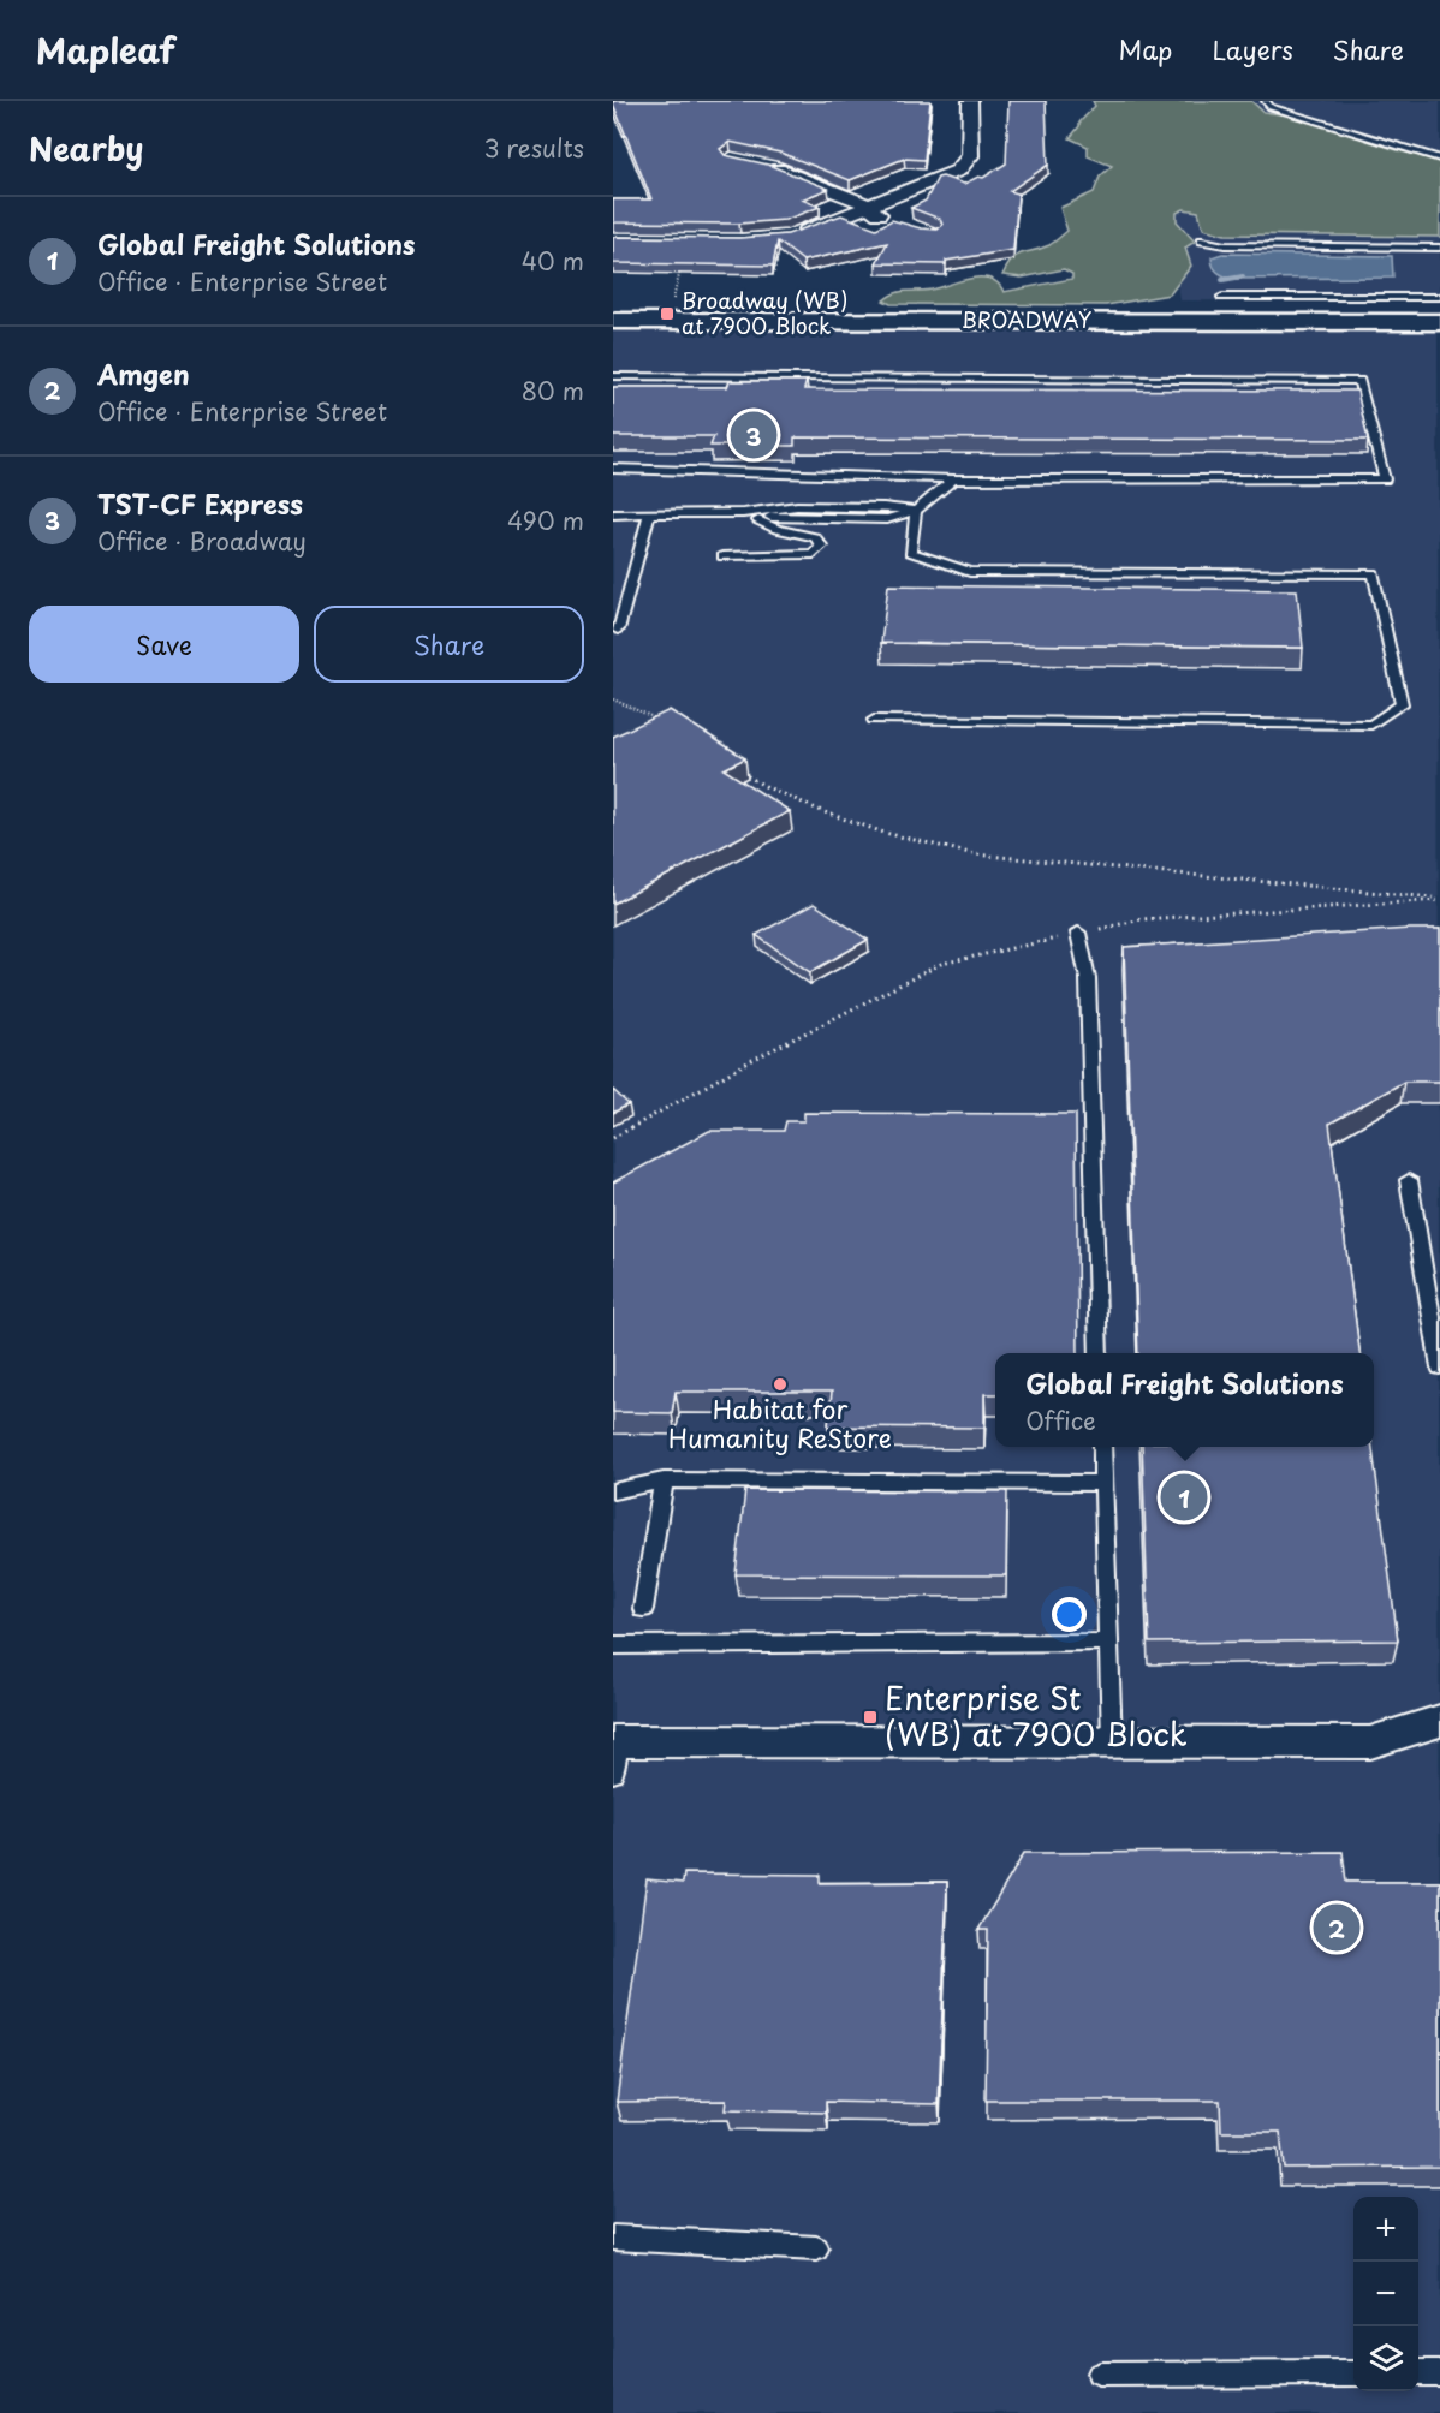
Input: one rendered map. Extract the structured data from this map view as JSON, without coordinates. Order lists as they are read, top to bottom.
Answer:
{
  "streets": {
    "street": ["BROADWAY"]
  },
  "places": {
    "transit": ["Broadway (WB) at 7900 Block", "Enterprise St (WB) at 7900 Block"],
    "other": ["Habitat for Humanity ReStore"]
  },
  "page": {
    "header": "Mapleaf",
    "nav": ["Map", "Layers", "Share"],
    "heading": ["Nearby", "3 results"],
    "list": [
      {
        "mark": "1",
        "name": "Global Freight Solutions",
        "note": "Office · Enterprise Street",
        "value": "40 m"
      },
      {
        "mark": "2",
        "name": "Amgen",
        "note": "Office · Enterprise Street",
        "value": "80 m"
      },
      {
        "mark": "3",
        "name": "TST-CF Express",
        "note": "Office · Broadway",
        "value": "490 m"
      }
    ],
    "pins": ["3", "1", "2"],
    "buttons": ["Save", "Share"],
    "popup": ["Global Freight Solutions", "Office"],
    "map_buttons": ["+", "−"]
  }
}
